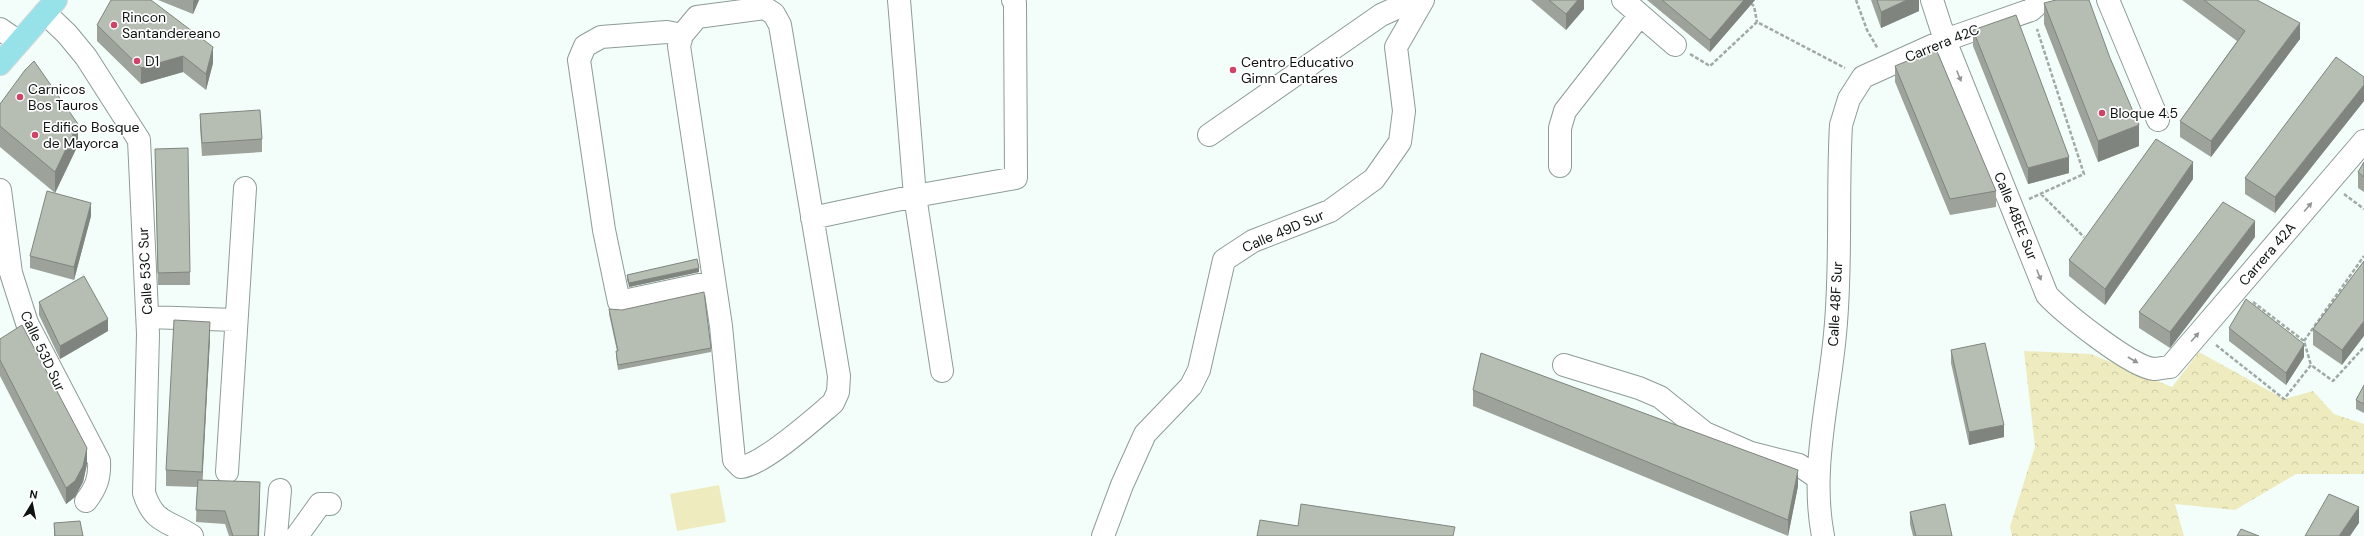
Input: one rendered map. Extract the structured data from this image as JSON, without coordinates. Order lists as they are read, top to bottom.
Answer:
{
  "streets": {
    "street": [
      "Carrera 42C",
      "Calle 48EE Sur",
      "Calle 49D Sur",
      "Carrera 42A",
      "Calle 53C Sur",
      "Calle 48F Sur",
      "Calle 53D Sur"
    ]
  },
  "crossings": [
    ["Carrera 42C", "Calle 48EE Sur"],
    ["Carrera 42C", "Calle 48F Sur"],
    ["Calle 48EE Sur", "Carrera 42A"]
  ],
  "one_way": ["Carrera 42A"],
  "places": [
    "Rincon Santandereano",
    "D1",
    "Centro Educativo Gimn Cantares",
    "Carnicos Bos Tauros",
    "Bloque 4.5",
    "Edifico Bosque de Mayorca"
  ],
  "north": "top"
}
